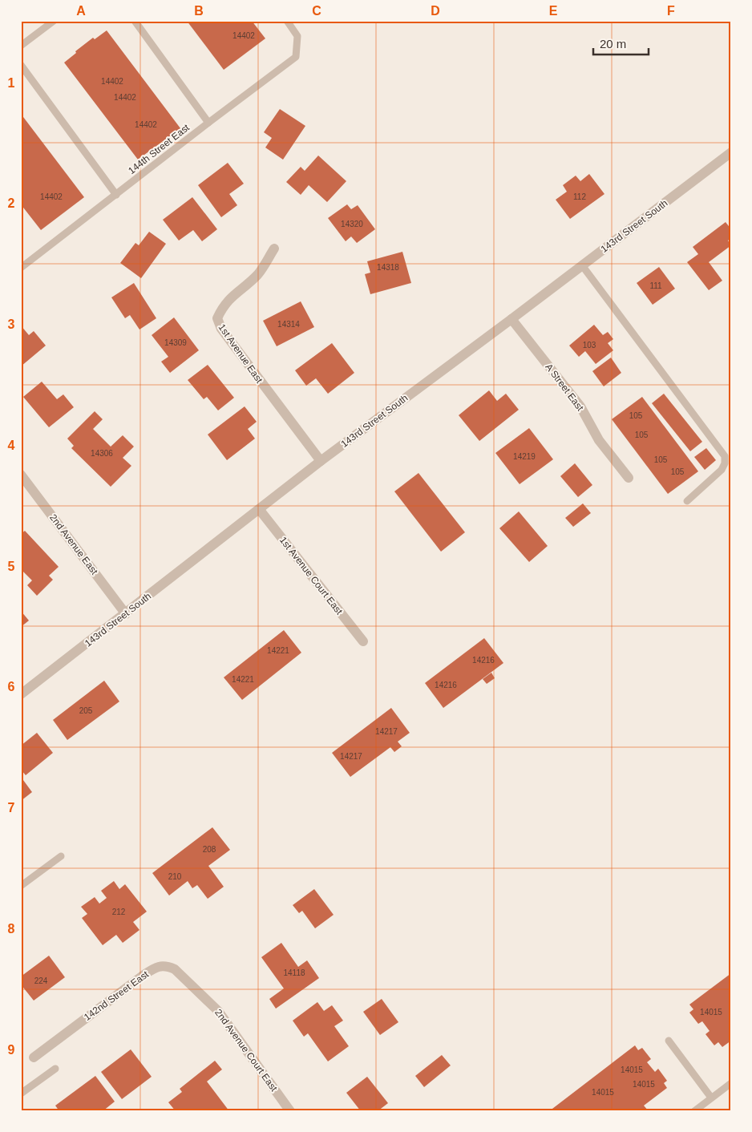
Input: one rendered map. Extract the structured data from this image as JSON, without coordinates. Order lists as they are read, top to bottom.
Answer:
{
  "streets": {
    "street": [
      "143rd Street South",
      "1st Avenue East",
      "A Street East",
      "2nd Avenue East",
      "1st Avenue Court East",
      "142nd Street East",
      "2nd Avenue Court East"
    ],
    "lane": ["144th Street East"]
  },
  "crossings": [
    ["143rd Street South", "1st Avenue East"],
    ["143rd Street South", "A Street East"],
    ["143rd Street South", "2nd Avenue East"],
    ["143rd Street South", "1st Avenue Court East"],
    ["142nd Street East", "2nd Avenue Court East"]
  ],
  "house_numbers": [
    "14402",
    "14402",
    "14402",
    "14402",
    "14402",
    "112",
    "14320",
    "14318",
    "111",
    "14314",
    "14309",
    "103",
    "105",
    "105",
    "14306",
    "14219",
    "105",
    "105",
    "14221",
    "14216",
    "14221",
    "14216",
    "205",
    "14217",
    "14217",
    "208",
    "210",
    "212",
    "14118",
    "224",
    "14015",
    "14015",
    "14015",
    "14015"
  ],
  "scale_bar": "20 m",
  "grid": {
    "columns": [
      "A",
      "B",
      "C",
      "D",
      "E",
      "F"
    ],
    "rows": [
      "1",
      "2",
      "3",
      "4",
      "5",
      "6",
      "7",
      "8",
      "9"
    ]
  }
}
